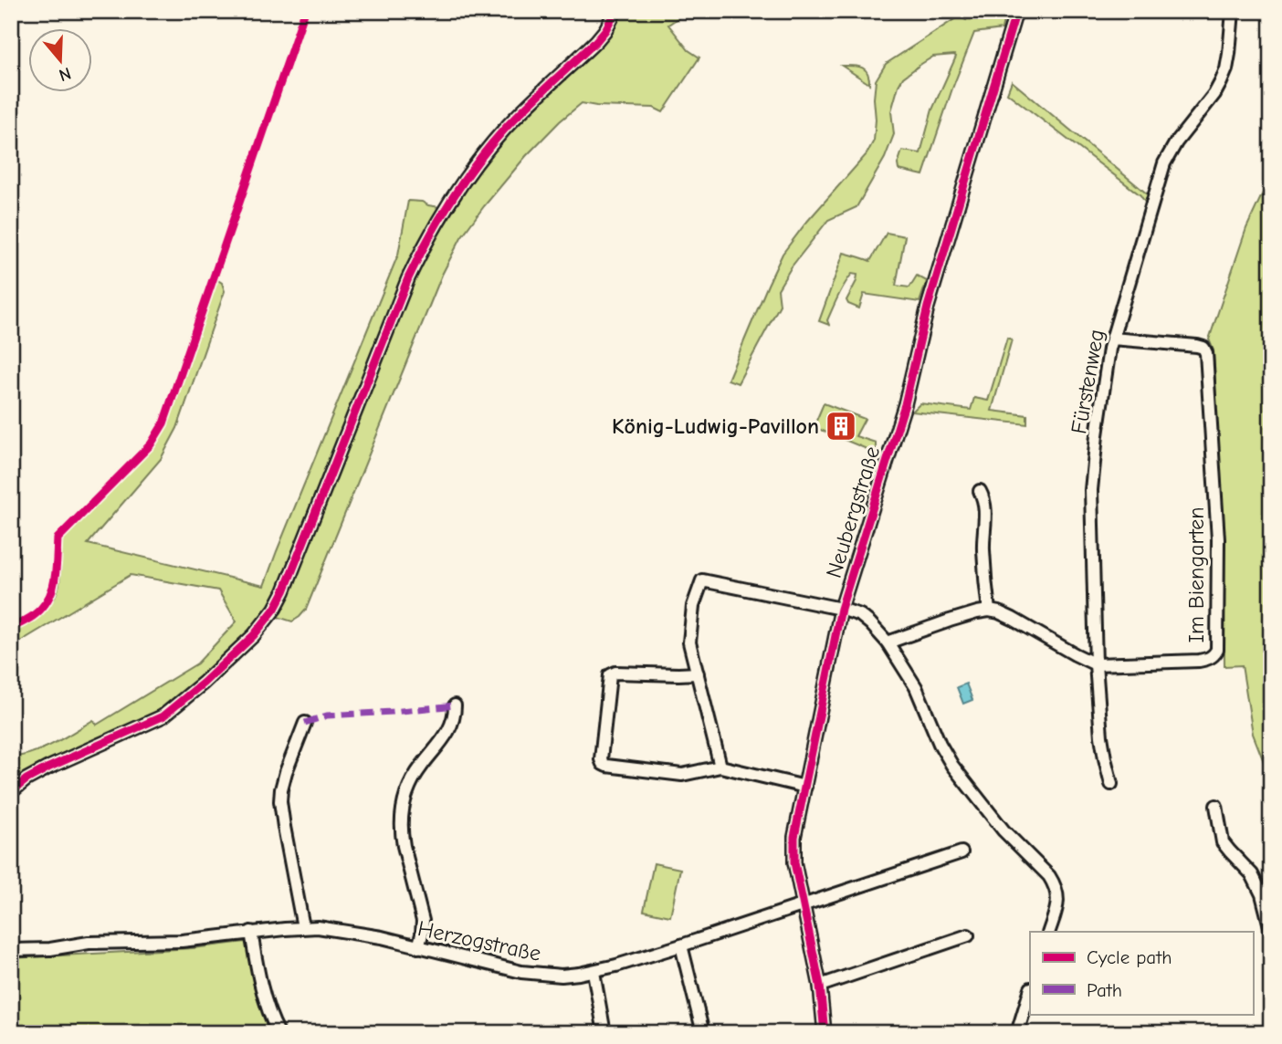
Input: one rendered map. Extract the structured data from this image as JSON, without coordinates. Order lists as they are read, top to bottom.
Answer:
{
  "streets": {
    "street": [
      "Fürstenweg",
      "Neubergstraße",
      "Im Biengarten",
      "Herzogstraße"
    ]
  },
  "crossings": [
    ["Fürstenweg", "Im Biengarten"],
    ["Neubergstraße", "Herzogstraße"]
  ],
  "places": {
    "building": ["König-Ludwig-Pavillon"]
  },
  "legend": ["Cycle path", "Path"],
  "north": "bottom"
}
